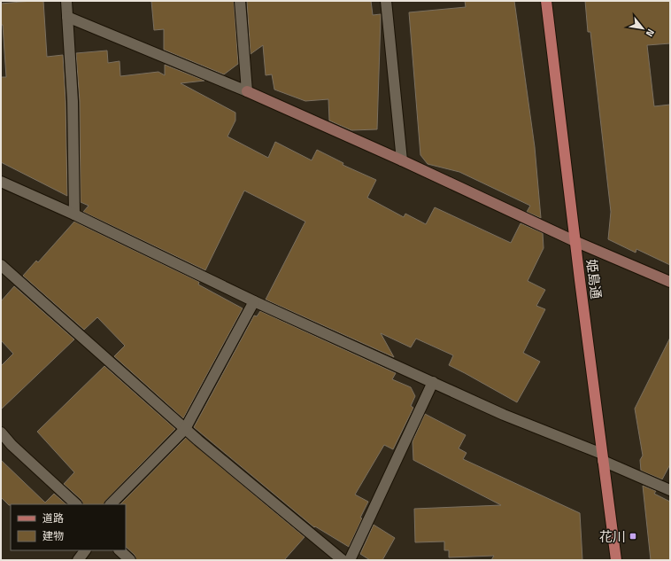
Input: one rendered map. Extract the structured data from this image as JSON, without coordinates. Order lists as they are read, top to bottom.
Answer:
{
  "streets": {
    "main road": ["姫島通"]
  },
  "places": {
    "transit": ["花川"]
  },
  "legend": ["道路", "建物"],
  "north": "bottom right"
}
